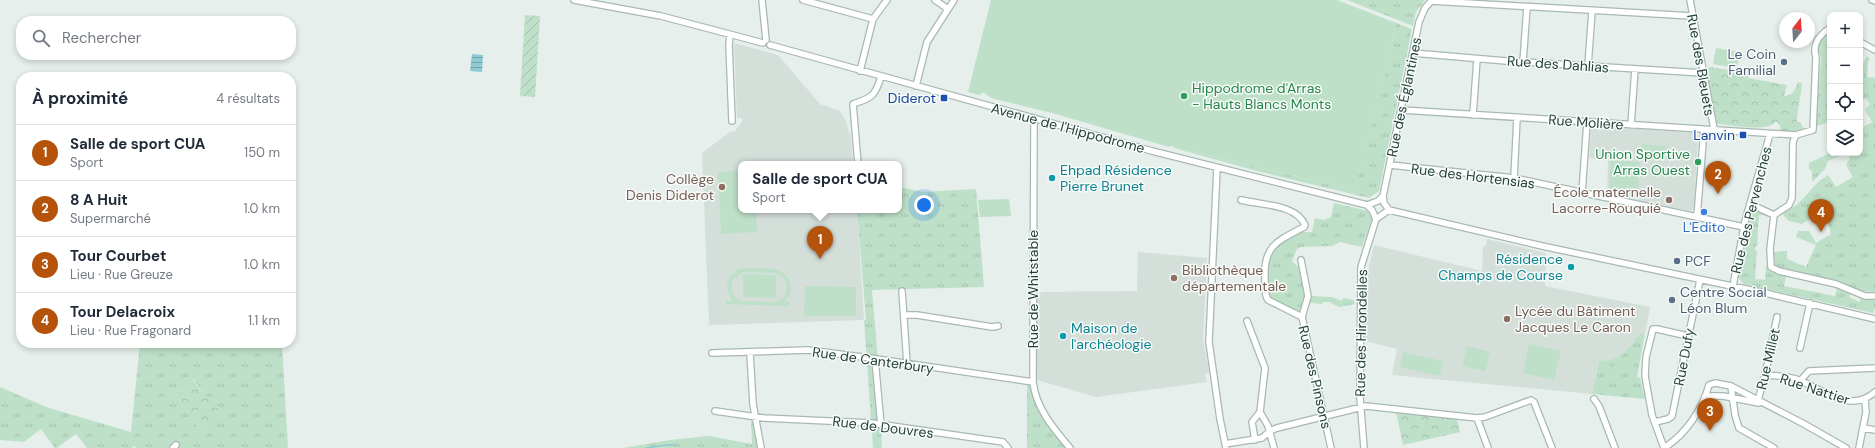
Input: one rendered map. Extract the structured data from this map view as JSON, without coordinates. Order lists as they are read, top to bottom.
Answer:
{
  "streets": {
    "street": [
      "Rue des Dahlias",
      "Rue des Bleuets",
      "Rue des Églantines",
      "Rue Molière",
      "Avenue de l'Hippodrome",
      "Rue des Hortensias",
      "Rue des Pervenches",
      "Rue de Whitstable",
      "Rue des Hirondelles",
      "Rue Dufy",
      "Rue Millet",
      "Rue de Canterbury",
      "Rue des Pinsons",
      "Rue Nattier",
      "Rue de Douvres"
    ]
  },
  "crossings": [
    ["Rue des Dahlias", "Rue des Bleuets"],
    ["Rue des Dahlias", "Rue des Églantines"],
    ["Rue des Bleuets", "Rue Molière"],
    ["Rue des Bleuets", "Rue des Hortensias"],
    ["Rue des Églantines", "Rue Molière"],
    ["Rue des Églantines", "Avenue de l'Hippodrome"],
    ["Rue des Églantines", "Rue des Hortensias"],
    ["Rue Molière", "Rue des Pervenches"],
    ["Avenue de l'Hippodrome", "Rue des Pervenches"],
    ["Avenue de l'Hippodrome", "Rue de Whitstable"],
    ["Avenue de l'Hippodrome", "Rue Dufy"],
    ["Rue des Hortensias", "Rue des Pervenches"],
    ["Rue de Whitstable", "Rue de Canterbury"],
    ["Rue Millet", "Rue Nattier"]
  ],
  "places": {
    "other": [
      "Le Coin Familial",
      "Hippodrome d'Arras - Hauts Blancs Monts",
      "Union Sportive Arras Ouest",
      "Ehpad Résidence Pierre Brunet",
      "Collège Denis Diderot",
      "École maternelle Lacorre-Rouquié",
      "L'Edito",
      "PCF",
      "Résidence Champs de Course",
      "Bibliothèque départementale",
      "Centre Social Léon Blum",
      "Lycée du Bâtiment Jacques Le Caron",
      "Maison de l'archéologie"
    ],
    "transit": ["Diderot", "Lanvin"]
  },
  "north": "top",
  "page": {
    "map_buttons": ["+", "−"],
    "search": "Rechercher",
    "heading": ["À proximité", "4 résultats"],
    "list": [
      {
        "mark": "1",
        "name": "Salle de sport CUA",
        "note": "Sport",
        "value": "150 m"
      },
      {
        "mark": "2",
        "name": "8 A Huit",
        "note": "Supermarché",
        "value": "1.0 km"
      },
      {
        "mark": "3",
        "name": "Tour Courbet",
        "note": "Lieu · Rue Greuze",
        "value": "1.0 km"
      },
      {
        "mark": "4",
        "name": "Tour Delacroix",
        "note": "Lieu · Rue Fragonard",
        "value": "1.1 km"
      }
    ],
    "popup": ["Salle de sport CUA", "Sport"],
    "pins": [
      "2",
      "4",
      "1",
      "3"
    ]
  }
}
